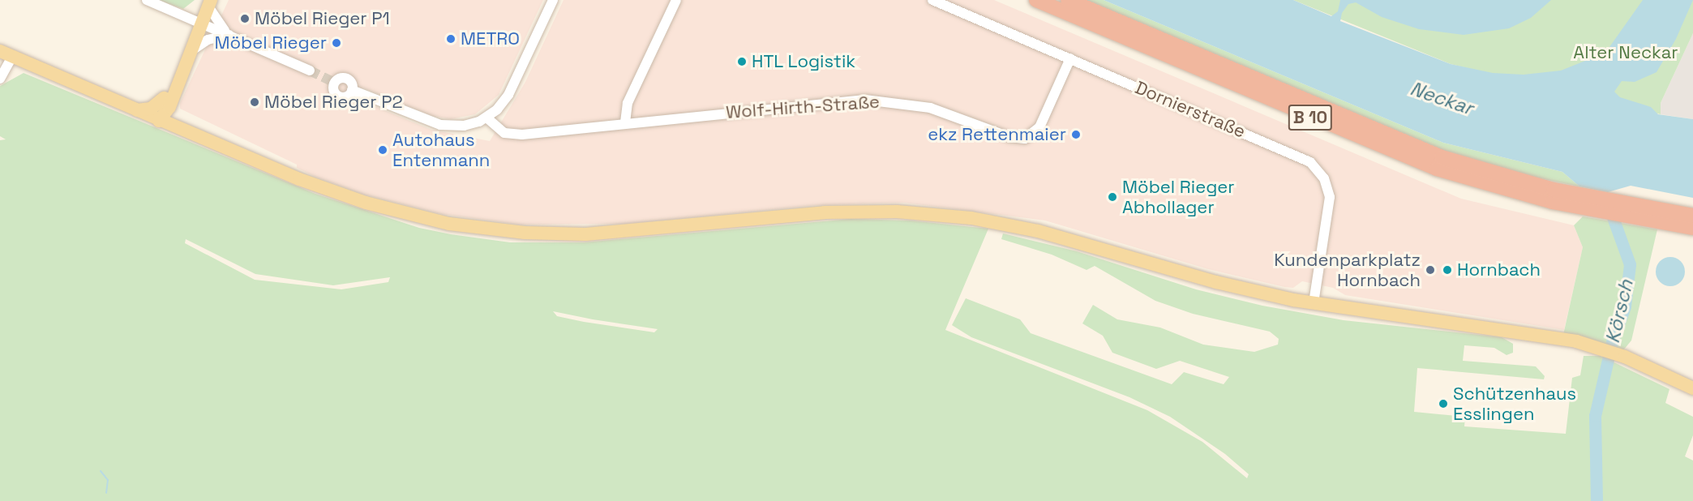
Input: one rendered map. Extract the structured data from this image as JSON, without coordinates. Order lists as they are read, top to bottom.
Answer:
{
  "streets": {
    "highway": ["B 10"],
    "street": ["Wolf-Hirth-Straße", "Dornierstraße"]
  },
  "crossings": [
    ["Wolf-Hirth-Straße", "Dornierstraße"]
  ],
  "water": ["Neckar", "Körsch"],
  "parks": ["Alter Neckar"],
  "places": [
    "Möbel Rieger P1",
    "METRO",
    "Möbel Rieger",
    "HTL Logistik",
    "Möbel Rieger P2",
    "ekz Rettenmaier",
    "Autohaus Entenmann",
    "Möbel Rieger Abhollager",
    "Kundenparkplatz Hornbach",
    "Hornbach",
    "Schützenhaus Esslingen"
  ]
}
